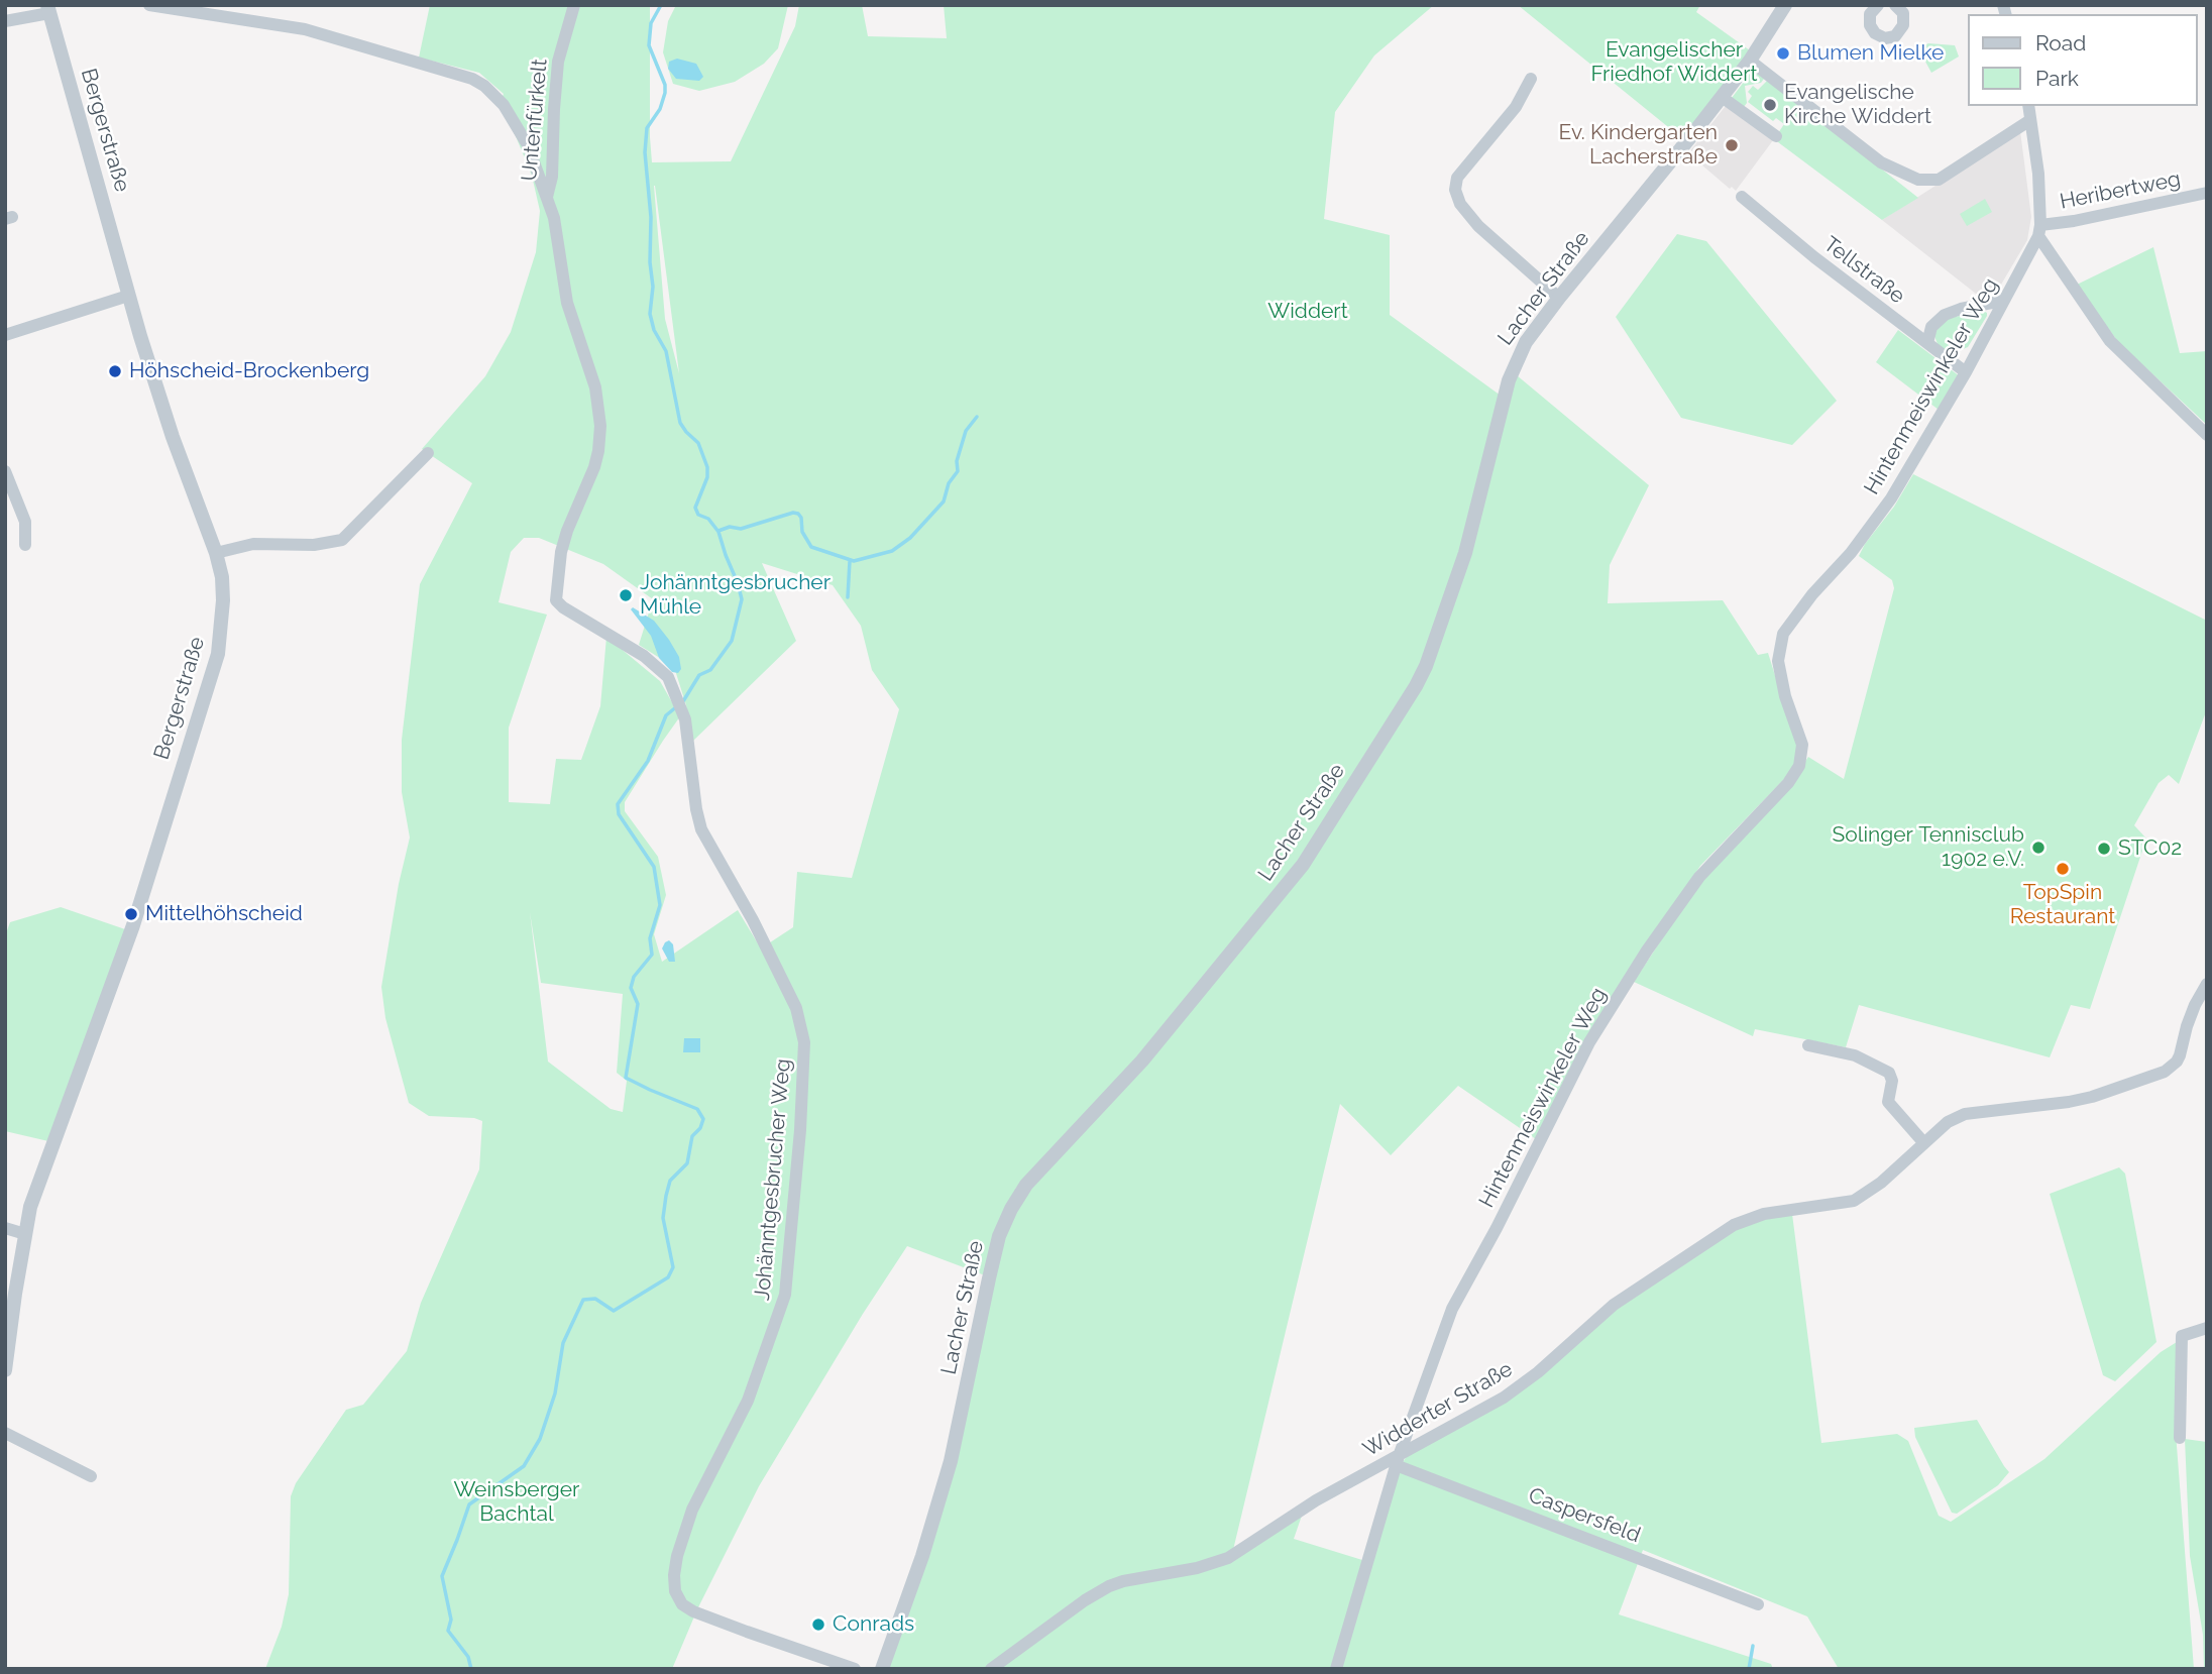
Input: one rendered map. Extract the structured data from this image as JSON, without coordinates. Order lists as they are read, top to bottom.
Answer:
{
  "streets": {
    "street": [
      "Untenfürkelt",
      "Bergerstraße",
      "Heribertweg",
      "Tellstraße",
      "Lacher Straße",
      "Hintenmeiswinkeler Weg",
      "Johänntgesbrucher Weg",
      "Widderter Straße",
      "Caspersfeld"
    ]
  },
  "crossings": [
    ["Untenfürkelt", "Johänntgesbrucher Weg"],
    ["Heribertweg", "Hintenmeiswinkeler Weg"],
    ["Tellstraße", "Hintenmeiswinkeler Weg"],
    ["Hintenmeiswinkeler Weg", "Widderter Straße"],
    ["Hintenmeiswinkeler Weg", "Caspersfeld"],
    ["Widderter Straße", "Caspersfeld"]
  ],
  "parks": ["Evangelischer Friedhof Widdert", "Widdert", "Weinsberger Bachtal"],
  "places": [
    "Blumen Mielke",
    "Evangelische Kirche Widdert",
    "Ev. Kindergarten Lacherstraße",
    "Höhscheid-Brockenberg",
    "Johänntgesbrucher Mühle",
    "Solinger Tennisclub 1902 e.V.",
    "STC02",
    "TopSpin Restaurant",
    "Mittelhöhscheid",
    "Conrads"
  ],
  "legend": ["Road", "Park"]
}
